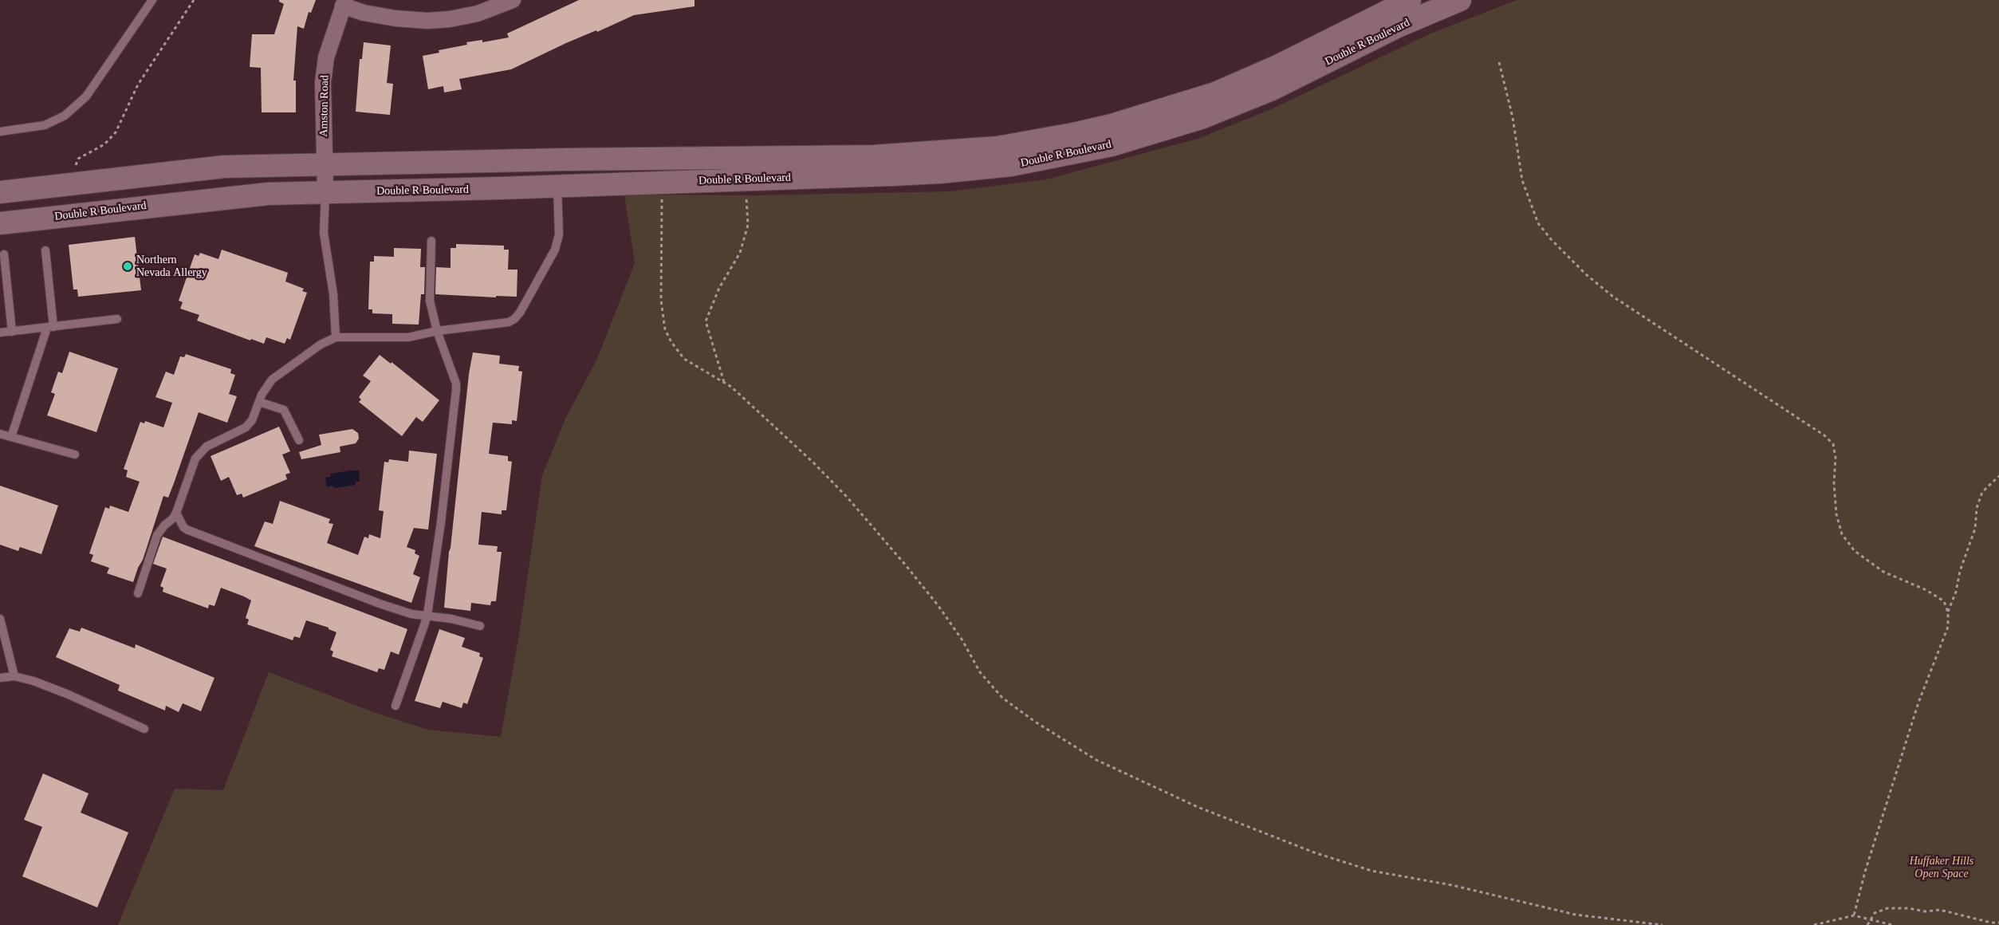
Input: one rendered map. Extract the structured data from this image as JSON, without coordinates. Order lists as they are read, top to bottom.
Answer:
{
  "streets": {
    "main road": ["Double R Boulevard"],
    "street": ["Amston Road"]
  },
  "crossings": [
    ["Double R Boulevard", "Amston Road"]
  ],
  "parks": ["Huffaker Hills Open Space"],
  "places": ["Northern Nevada Allergy"]
}
